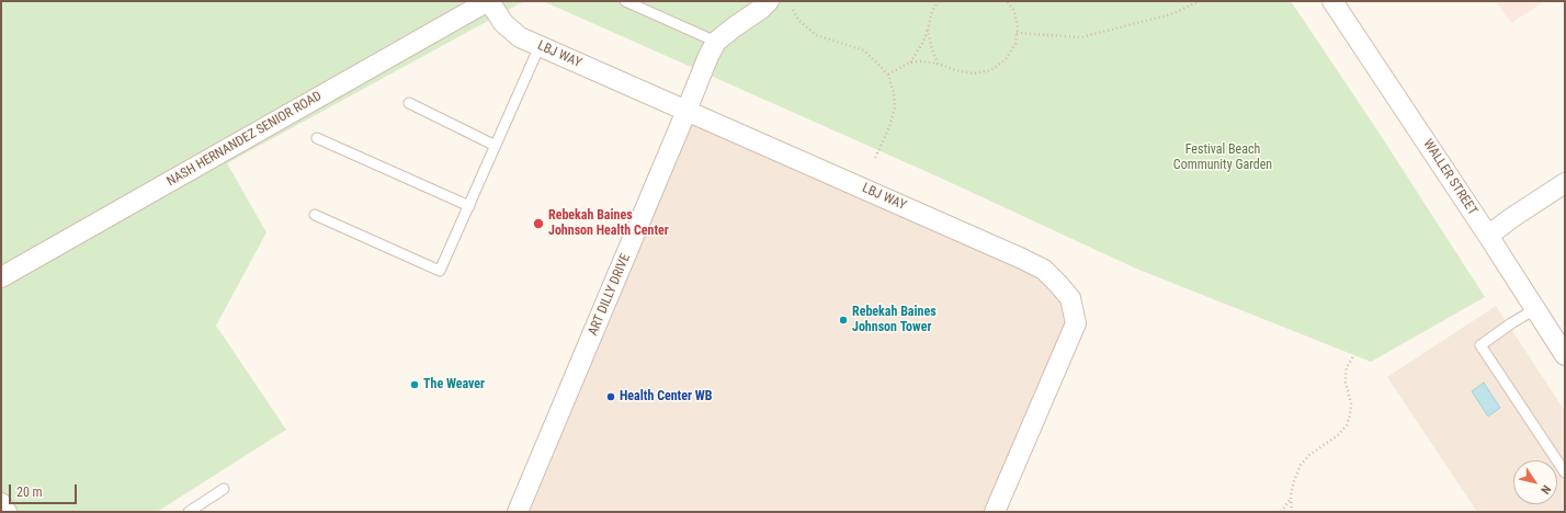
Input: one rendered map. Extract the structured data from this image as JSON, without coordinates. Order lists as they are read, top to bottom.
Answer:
{
  "streets": {
    "street": [
      "LBJ WAY",
      "NASH HERNANDEZ SENIOR ROAD",
      "WALLER STREET",
      "ART DILLY DRIVE"
    ]
  },
  "crossings": [
    ["LBJ WAY", "NASH HERNANDEZ SENIOR ROAD"],
    ["LBJ WAY", "ART DILLY DRIVE"]
  ],
  "parks": ["Festival Beach Community Garden"],
  "places": [
    "Rebekah Baines Johnson Health Center",
    "Rebekah Baines Johnson Tower",
    "The Weaver",
    "Health Center WB"
  ],
  "scale_bar": "20 m",
  "north": "bottom right"
}
